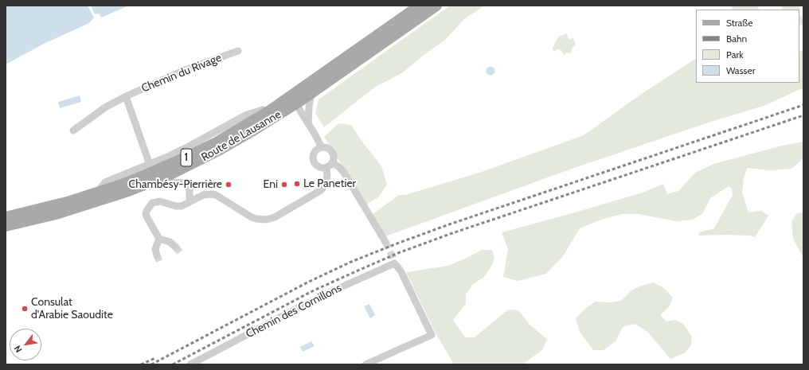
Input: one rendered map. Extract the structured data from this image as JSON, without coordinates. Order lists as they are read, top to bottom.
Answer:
{
  "streets": {
    "main road": ["Route de Lausanne", "1"],
    "street": ["Chemin du Rivage", "Chemin des Cornillons"]
  },
  "places": [
    "Le Panetier",
    "Chambésy-Pierrière",
    "Eni",
    "Consulat d'Arabie Saoudite"
  ],
  "legend": [
    "Straße",
    "Bahn",
    "Park",
    "Wasser"
  ],
  "north": "bottom left"
}
